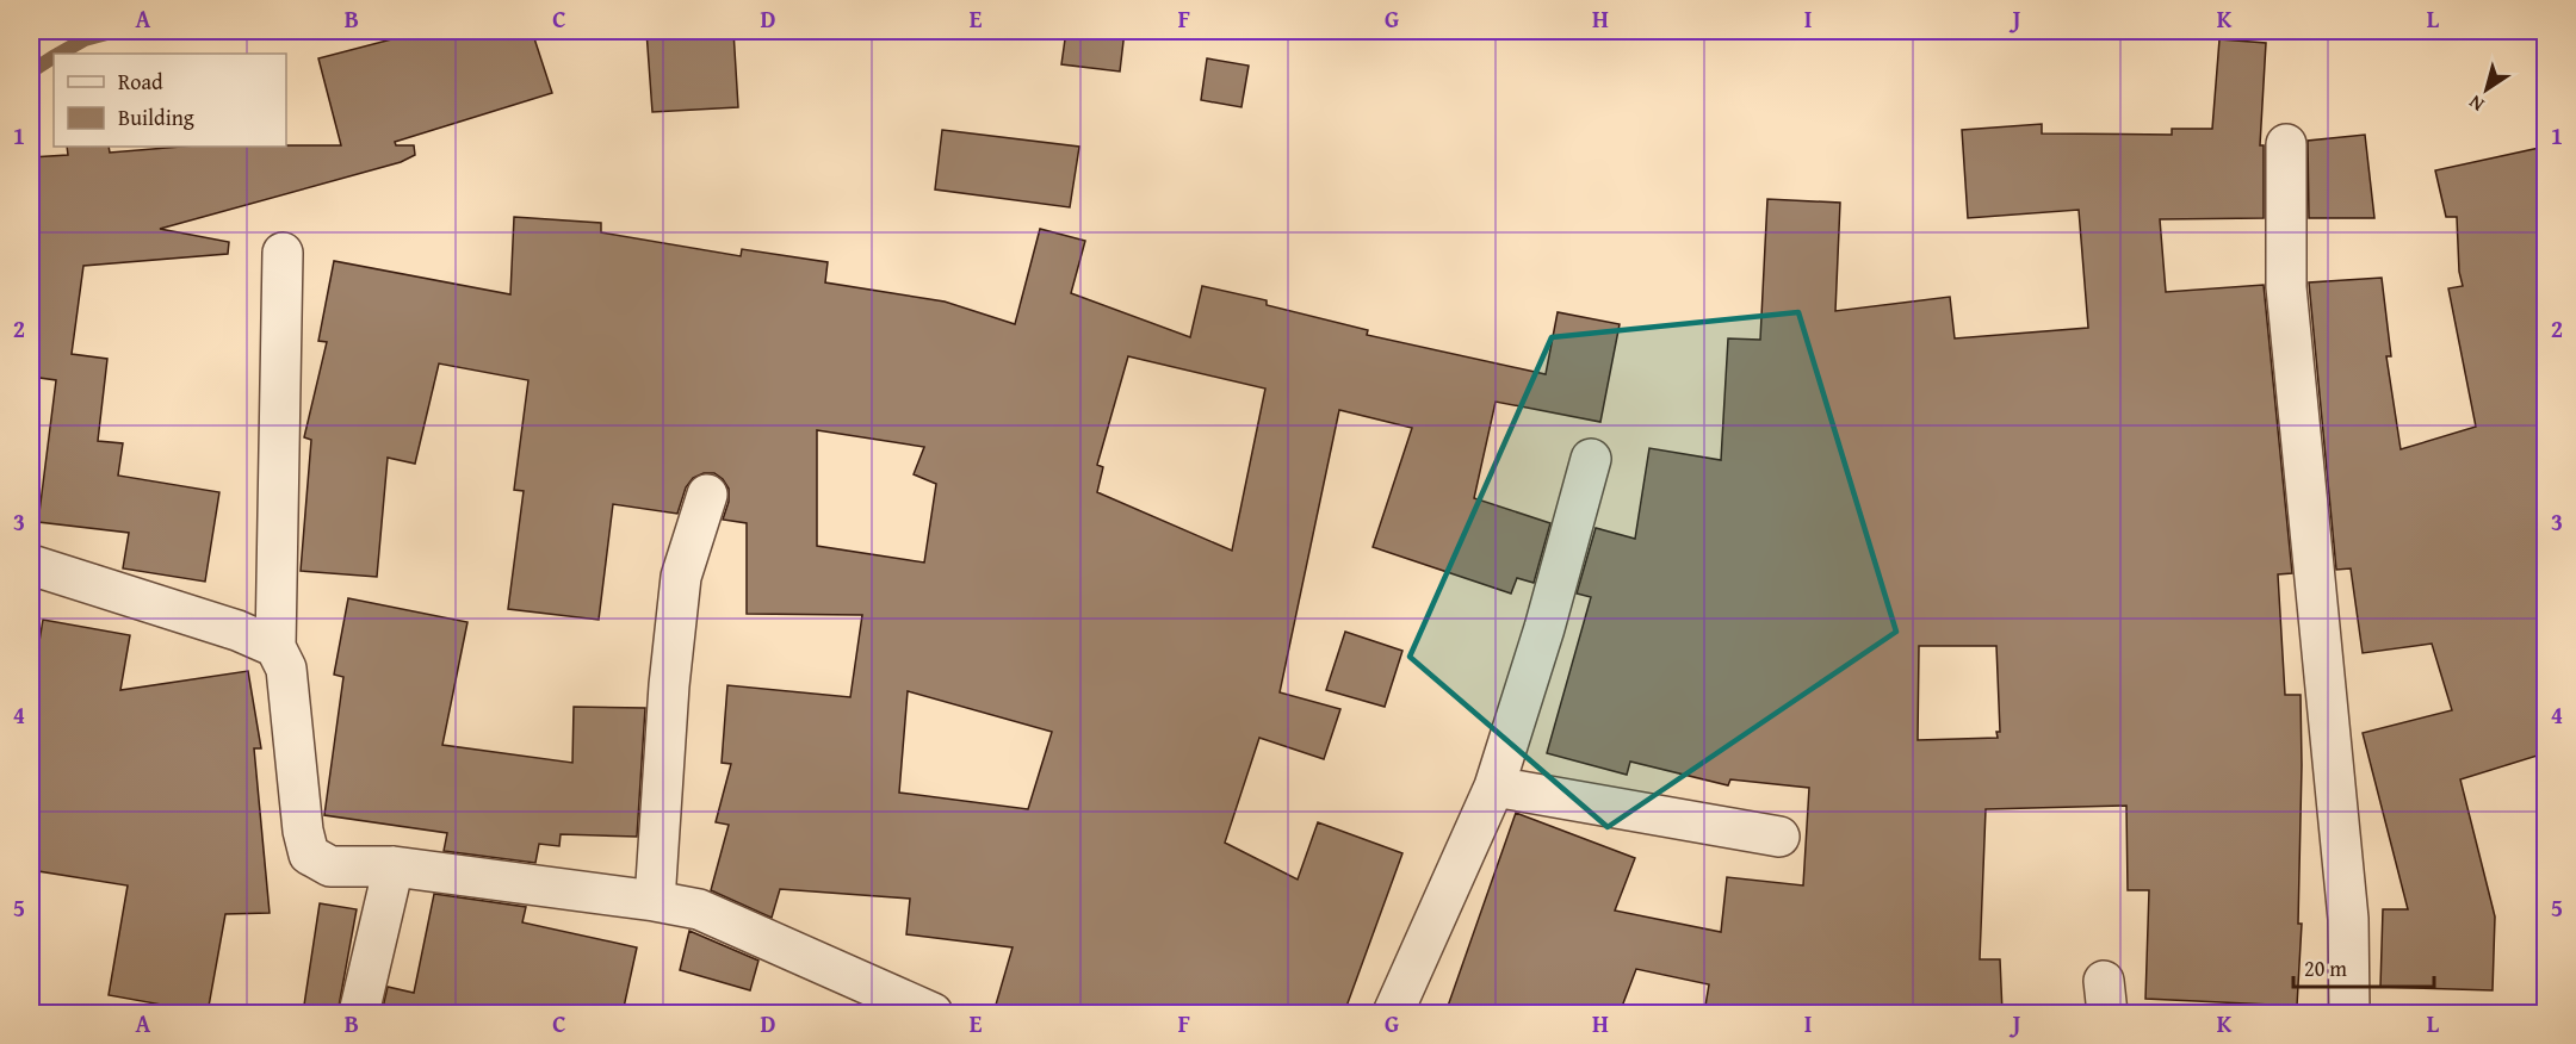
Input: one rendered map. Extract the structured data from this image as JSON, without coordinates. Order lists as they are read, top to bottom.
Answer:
{
  "legend": ["Road", "Building"],
  "scale_bar": "20 m",
  "north": "bottom left",
  "grid": {
    "columns": [
      "A",
      "B",
      "C",
      "D",
      "E",
      "F",
      "G",
      "H",
      "I",
      "J",
      "K",
      "L"
    ],
    "rows": [
      "1",
      "2",
      "3",
      "4",
      "5"
    ]
  }
}
